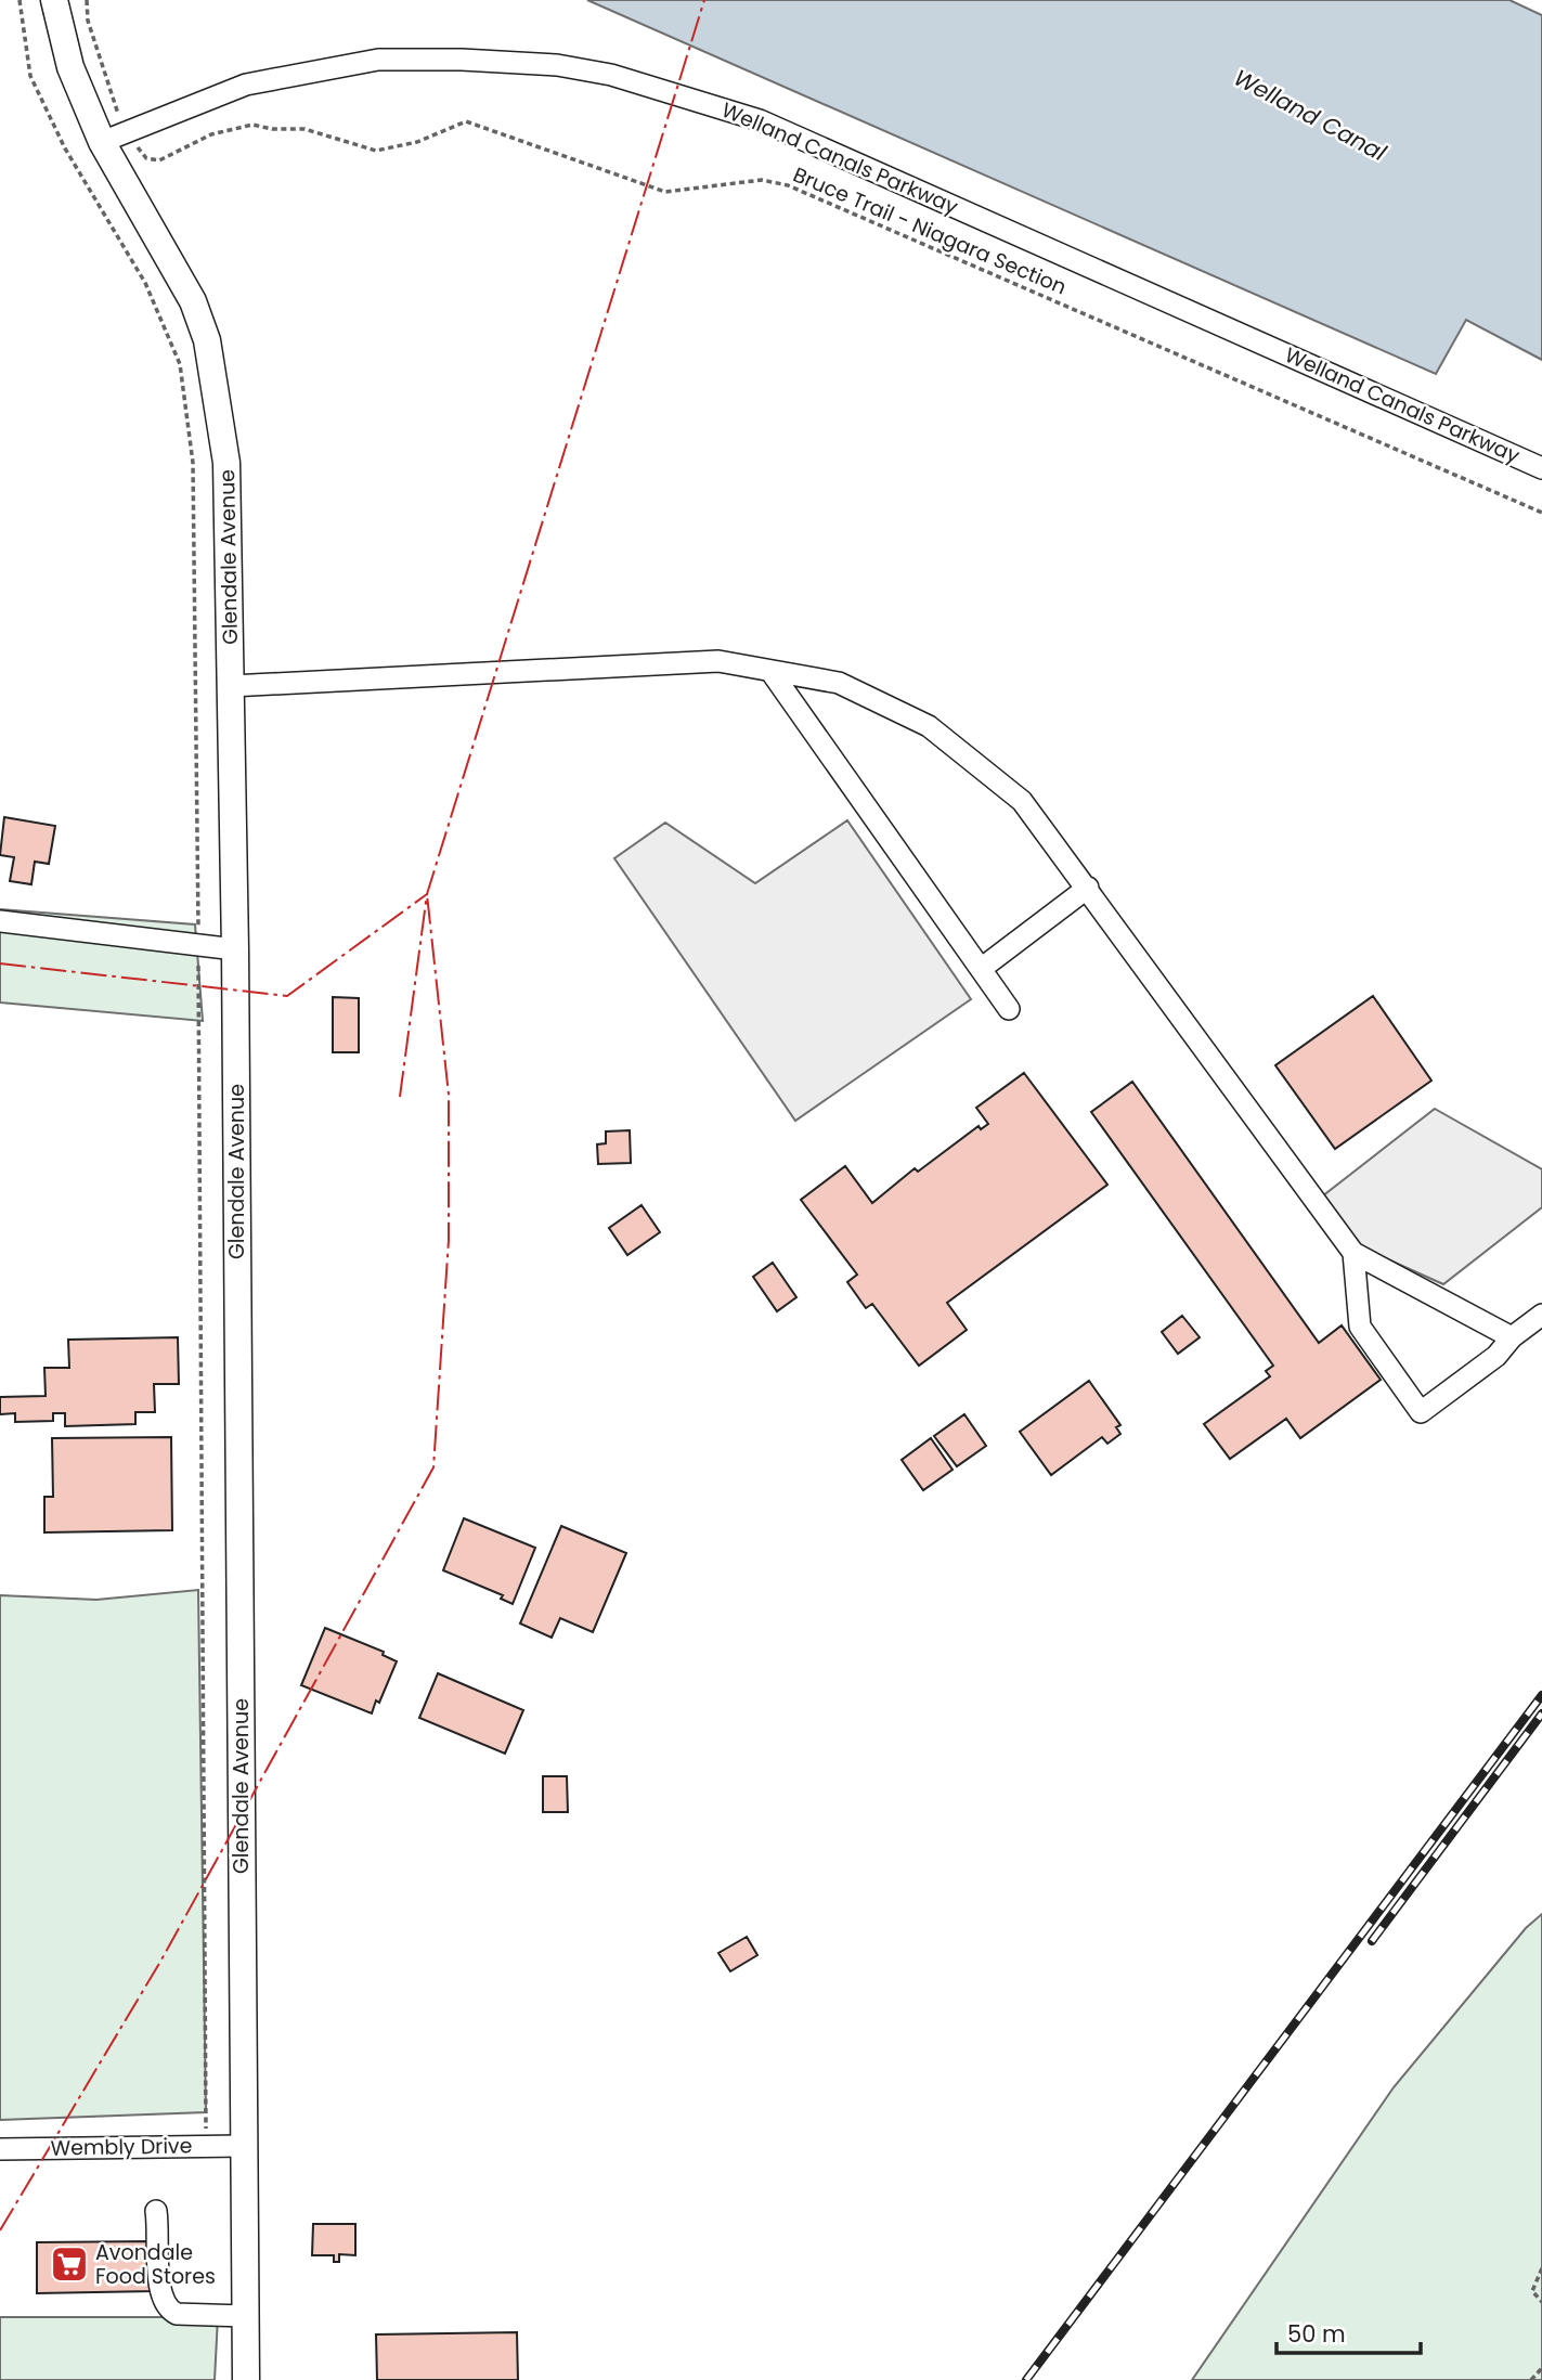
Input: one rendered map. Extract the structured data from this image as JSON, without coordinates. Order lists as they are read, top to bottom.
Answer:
{
  "streets": {
    "main road": ["Glendale Avenue"],
    "street": ["Welland Canals Parkway", "Wembly Drive"],
    "path": ["Bruce Trail - Niagara Section"]
  },
  "crossings": [
    ["Welland Canals Parkway", "Bruce Trail - Niagara Section"],
    ["Welland Canals Parkway", "Glendale Avenue"],
    ["Bruce Trail - Niagara Section", "Glendale Avenue"],
    ["Glendale Avenue", "Wembly Drive"]
  ],
  "water": ["Welland Canal"],
  "places": {
    "supermarket": ["Avondale Food Stores"]
  },
  "scale_bar": "50 m"
}
